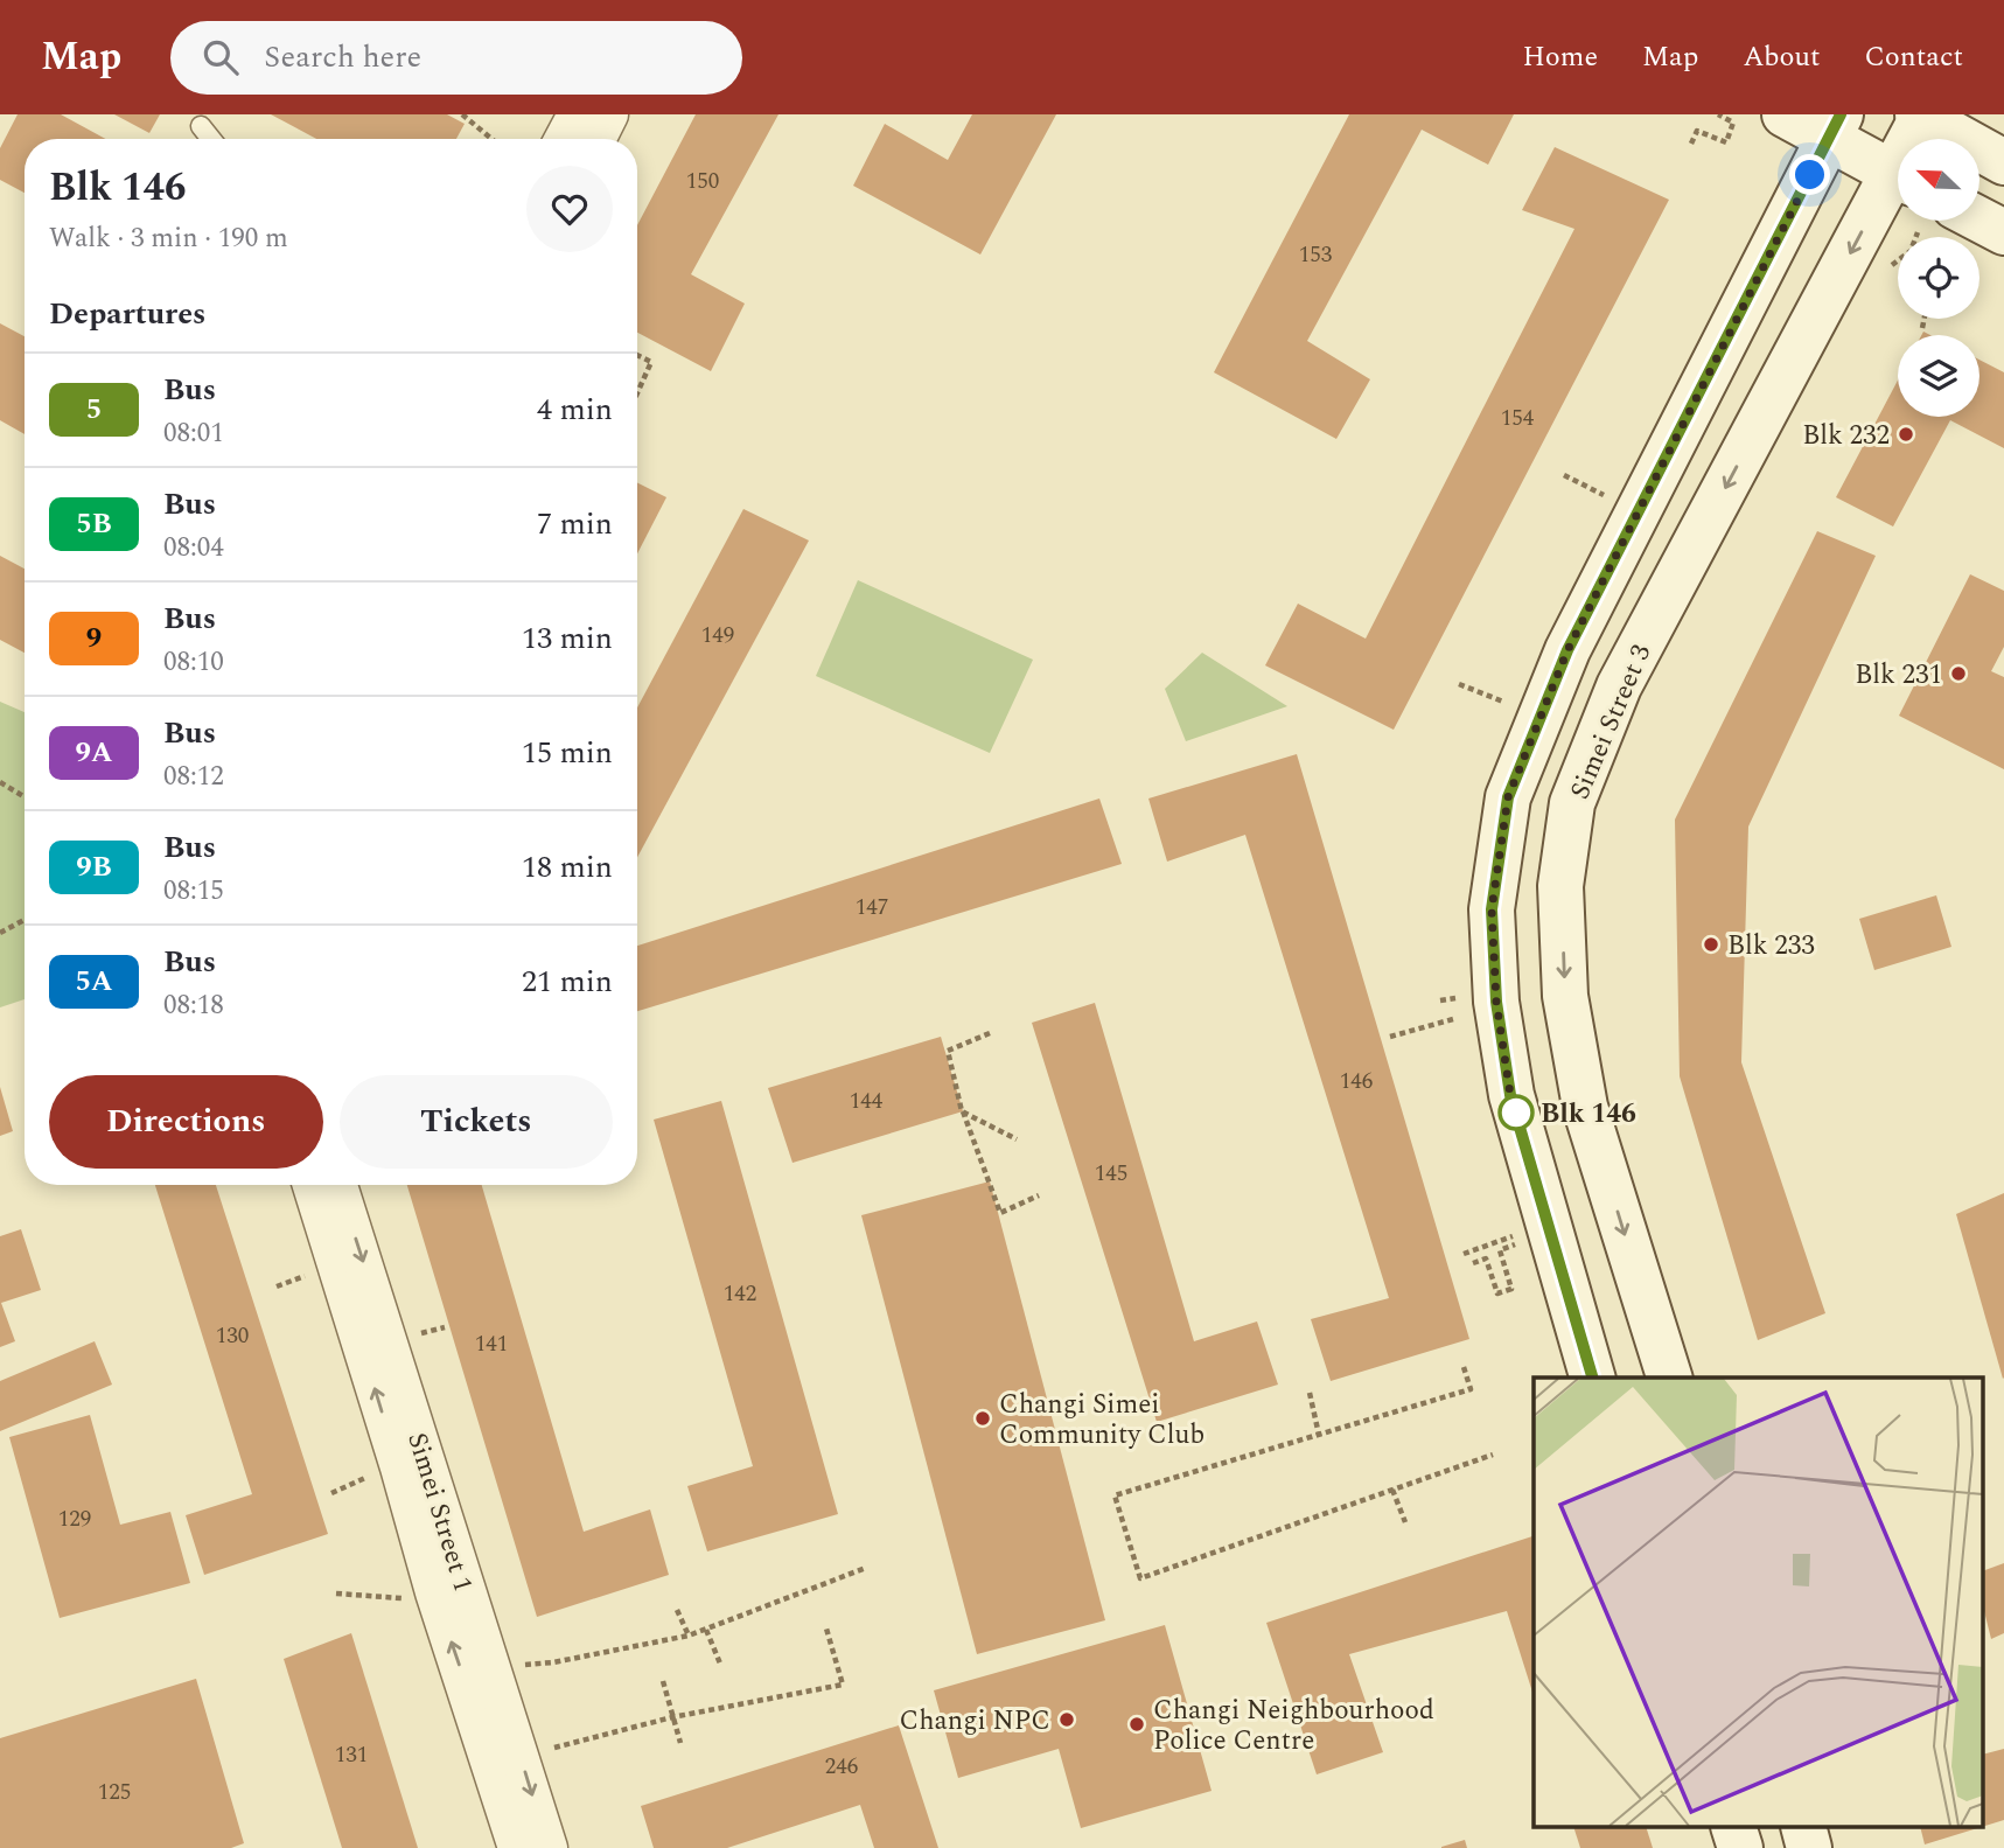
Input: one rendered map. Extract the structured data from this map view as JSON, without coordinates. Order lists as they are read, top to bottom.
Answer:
{
  "streets": {
    "main road": ["Simei Street 3"],
    "street": ["Simei Street 1"]
  },
  "places": [
    "Blk 232",
    "Blk 231",
    "Blk 233",
    "Blk 146",
    "Changi Simei Community Club",
    "Changi NPC",
    "Changi Neighbourhood Police Centre"
  ],
  "lines": ["bus line 5"],
  "house_numbers": [
    "150",
    "153",
    "154",
    "149",
    "147",
    "146",
    "144",
    "145",
    "142",
    "130",
    "141",
    "129",
    "131",
    "246",
    "125"
  ],
  "north": "top left",
  "page": {
    "header": "Map",
    "search": "Search here",
    "nav": [
      "Home",
      "Map",
      "About",
      "Contact"
    ],
    "heading": [
      ["Blk 146", "Walk · 3 min · 190 m"],
      "Departures"
    ],
    "list": [
      {
        "mark": "5",
        "name": "Bus",
        "note": "08:01",
        "value": "4 min"
      },
      {
        "mark": "5B",
        "name": "Bus",
        "note": "08:04",
        "value": "7 min"
      },
      {
        "mark": "9",
        "name": "Bus",
        "note": "08:10",
        "value": "13 min"
      },
      {
        "mark": "9A",
        "name": "Bus",
        "note": "08:12",
        "value": "15 min"
      },
      {
        "mark": "9B",
        "name": "Bus",
        "note": "08:15",
        "value": "18 min"
      },
      {
        "mark": "5A",
        "name": "Bus",
        "note": "08:18",
        "value": "21 min"
      }
    ],
    "buttons": ["Directions", "Tickets"]
  }
}
